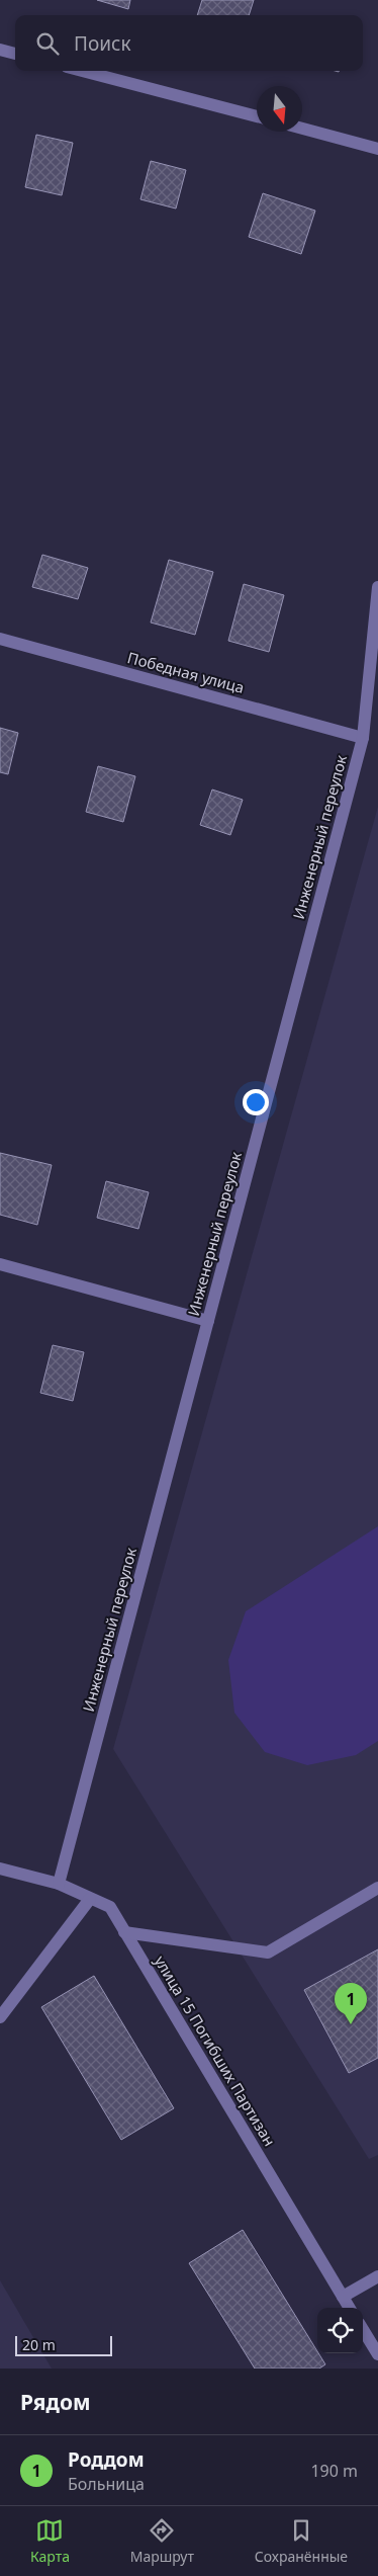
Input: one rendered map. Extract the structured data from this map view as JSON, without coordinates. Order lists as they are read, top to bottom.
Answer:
{
  "streets": {
    "street": ["Победная улица", "Инженерный переулок", "улица 15 Погибших Партизан"]
  },
  "crossings": [
    ["Победная улица", "Инженерный переулок"],
    ["Инженерный переулок", "улица 15 Погибших Партизан"]
  ],
  "scale_bar": "20 m",
  "north": "bottom",
  "page": {
    "search": "Поиск",
    "pins": "1",
    "scale": "20 m",
    "heading": "Рядом",
    "list": [
      {
        "mark": "1",
        "name": "Роддом",
        "note": "Больница",
        "value": "190 m"
      }
    ],
    "nav": ["Карта", "Маршрут", "Сохранённые"]
  }
}
